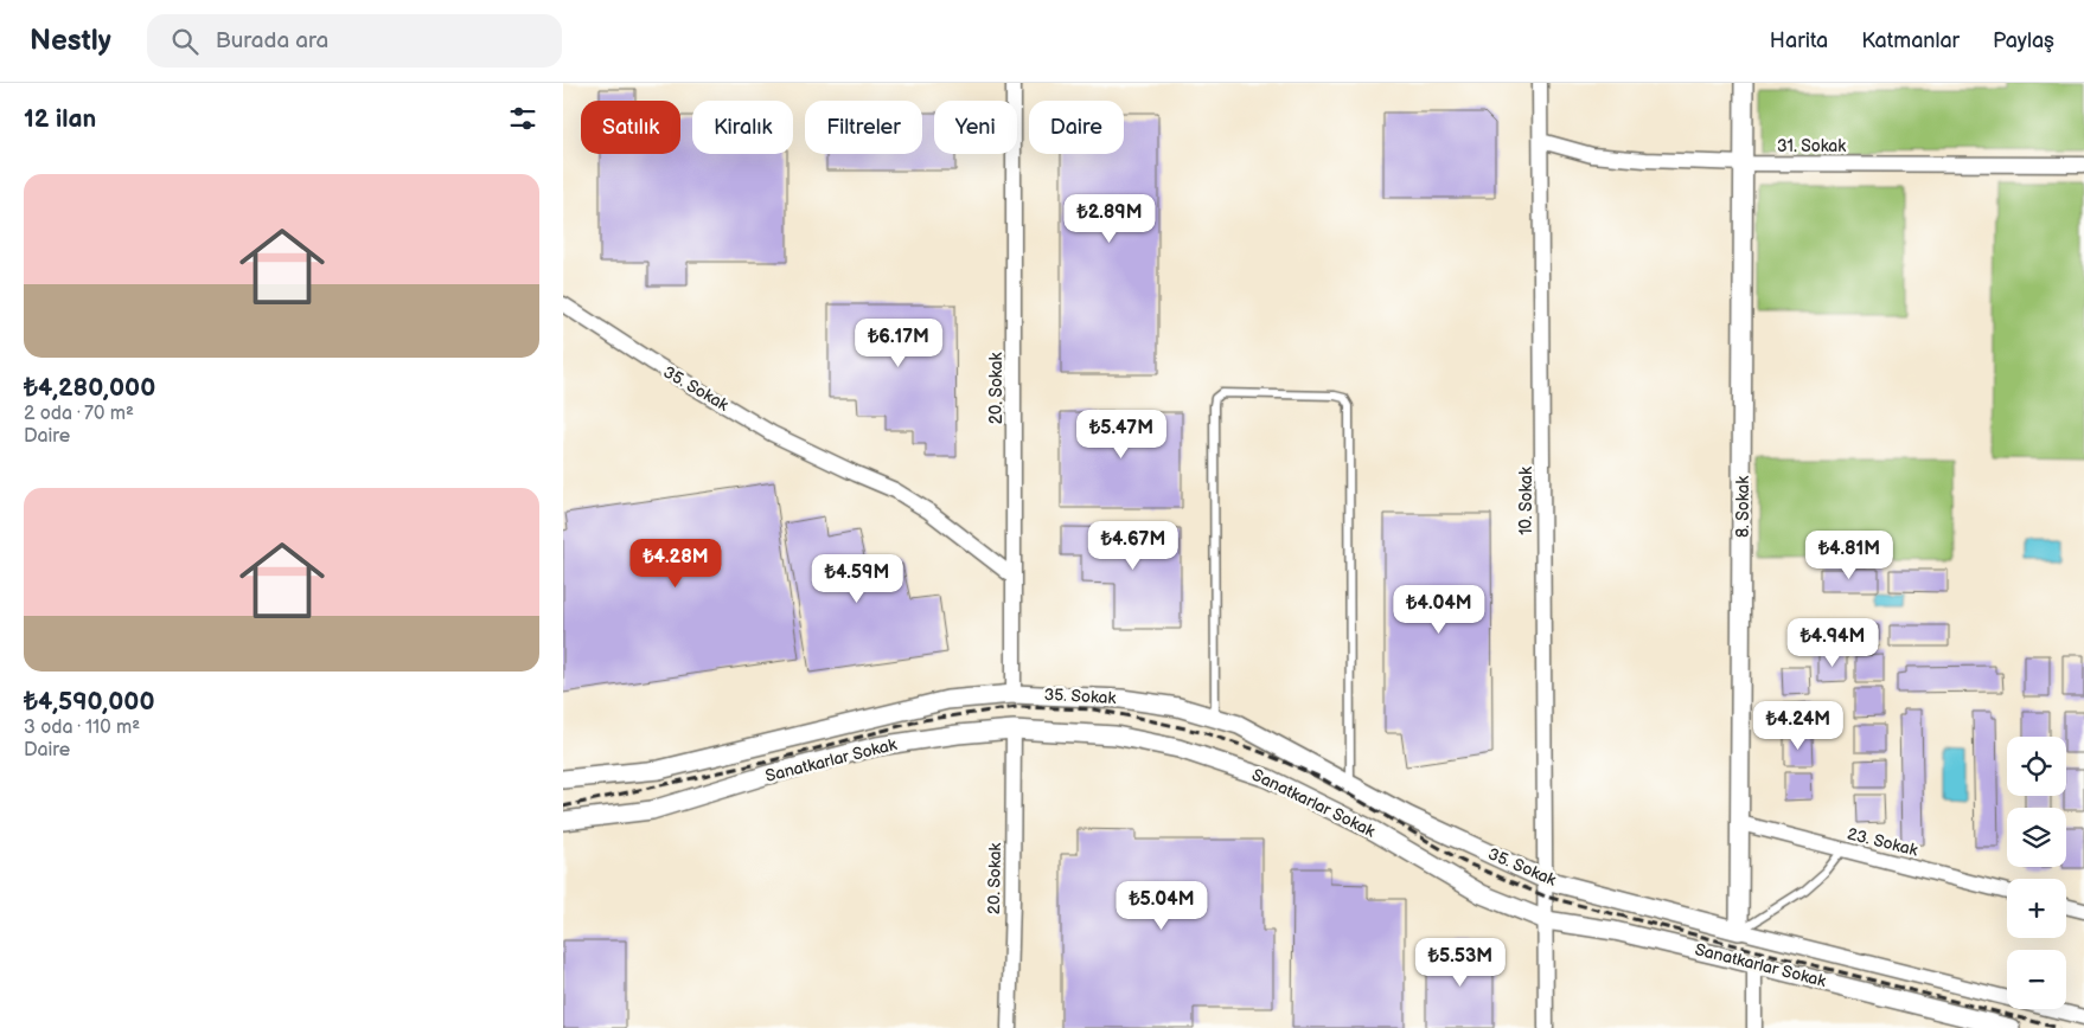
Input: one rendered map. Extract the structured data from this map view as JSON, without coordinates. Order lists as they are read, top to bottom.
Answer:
{
  "streets": {
    "street": [
      "31. Sokak",
      "35. Sokak",
      "20. Sokak",
      "10. Sokak",
      "8. Sokak",
      "Sanatkarlar Sokak",
      "23. Sokak"
    ]
  },
  "crossings": [
    ["31. Sokak", "10. Sokak"],
    ["31. Sokak", "8. Sokak"],
    ["35. Sokak", "20. Sokak"],
    ["35. Sokak", "10. Sokak"],
    ["35. Sokak", "8. Sokak"],
    ["20. Sokak", "Sanatkarlar Sokak"],
    ["10. Sokak", "Sanatkarlar Sokak"],
    ["8. Sokak", "23. Sokak"]
  ],
  "page": {
    "header": "Nestly",
    "search": "Burada ara",
    "nav": ["Harita", "Katmanlar", "Paylaş"],
    "heading": "12 ilan",
    "chip": [
      "Satılık",
      "Kiralık",
      "Filtreler",
      "Yeni",
      "Daire"
    ],
    "list": [
      {
        "name": "₺4,280,000",
        "note": "2 oda · 70 m² · Daire"
      },
      {
        "name": "₺4,590,000",
        "note": "3 oda · 110 m² · Daire"
      }
    ],
    "price": [
      "₺2.89M",
      "₺6.17M",
      "₺5.47M",
      "₺4.67M",
      "₺4.81M",
      "₺4.28M",
      "₺4.59M",
      "₺4.04M",
      "₺4.94M",
      "₺4.24M",
      "₺5.04M",
      "₺5.53M"
    ],
    "map_buttons": ["+", "−"]
  }
}
